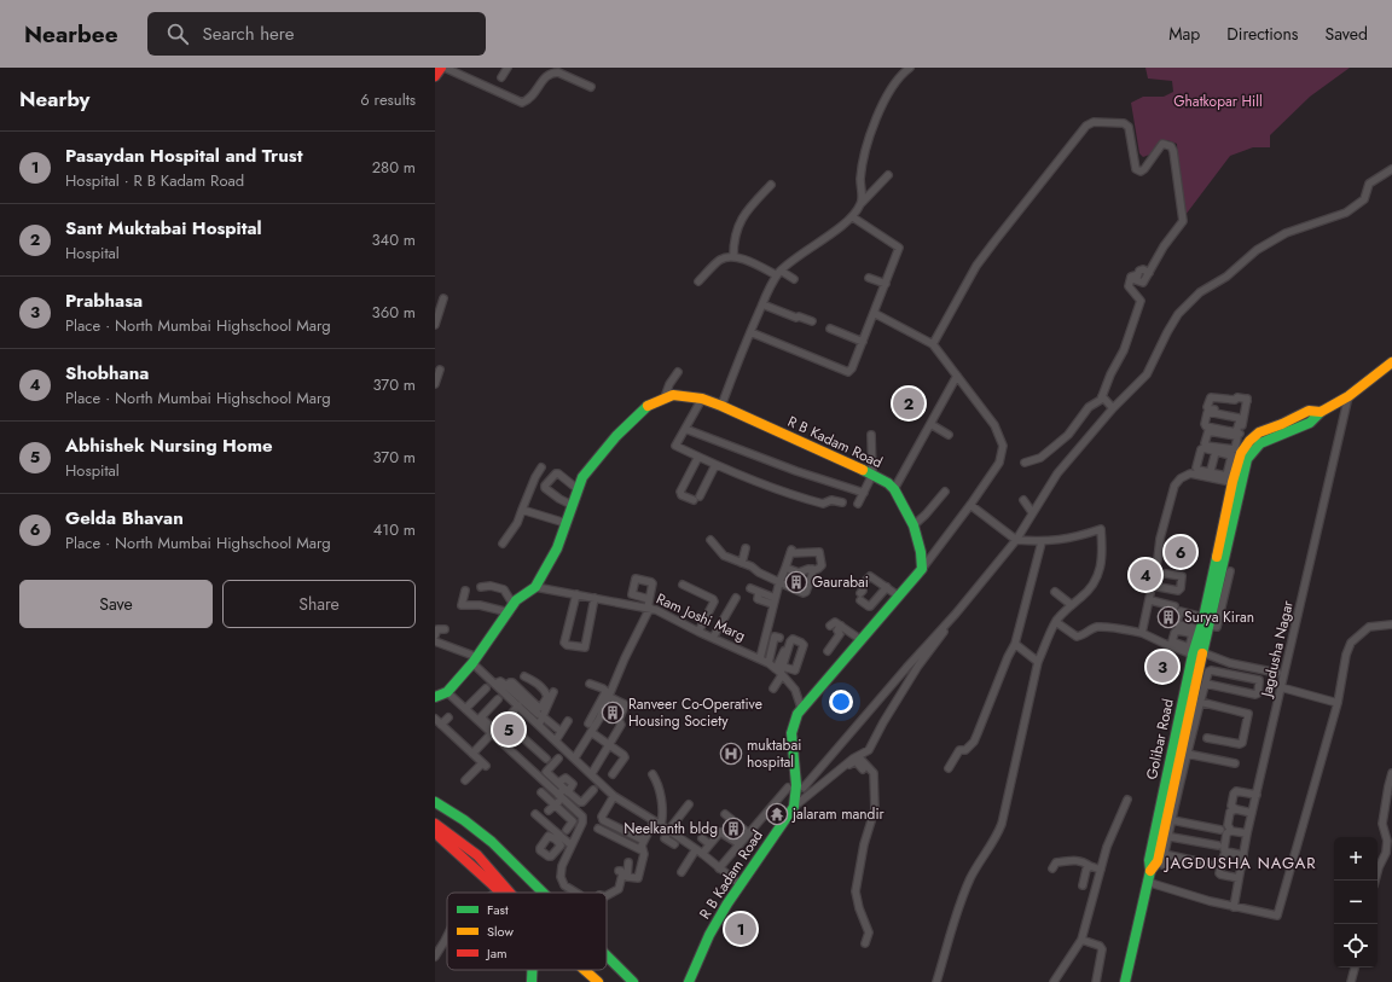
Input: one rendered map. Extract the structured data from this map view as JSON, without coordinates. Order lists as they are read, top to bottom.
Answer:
{
  "streets": {
    "street": [
      "R B Kadam Road",
      "Ram Joshi Marg",
      "Jagdusha Nagar",
      "Golibar Road"
    ]
  },
  "crossings": [
    ["R B Kadam Road", "Ram Joshi Marg"],
    ["Jagdusha Nagar", "Golibar Road"]
  ],
  "districts": ["JAGDUSHA NAGAR"],
  "parks": ["Ghatkopar Hill"],
  "places": {
    "building": [
      "Gaurabai",
      "Surya Kiran",
      "Ranveer Co-Operative Housing Society",
      "Neelkanth bldg"
    ],
    "hospital": ["muktabai hospital"],
    "temple": ["jalaram mandir"]
  },
  "legend": ["Fast", "Slow", "Jam"],
  "page": {
    "header": "Nearbee",
    "search": "Search here",
    "nav": ["Map", "Directions", "Saved"],
    "heading": ["Nearby", "6 results"],
    "list": [
      {
        "mark": "1",
        "name": "Pasaydan Hospital and Trust",
        "note": "Hospital · R B Kadam Road",
        "value": "280 m"
      },
      {
        "mark": "2",
        "name": "Sant Muktabai Hospital",
        "note": "Hospital",
        "value": "340 m"
      },
      {
        "mark": "3",
        "name": "Prabhasa",
        "note": "Place · North Mumbai Highschool Marg",
        "value": "360 m"
      },
      {
        "mark": "4",
        "name": "Shobhana",
        "note": "Place · North Mumbai Highschool Marg",
        "value": "370 m"
      },
      {
        "mark": "5",
        "name": "Abhishek Nursing Home",
        "note": "Hospital",
        "value": "370 m"
      },
      {
        "mark": "6",
        "name": "Gelda Bhavan",
        "note": "Place · North Mumbai Highschool Marg",
        "value": "410 m"
      }
    ],
    "pins": [
      "2",
      "6",
      "4",
      "3",
      "5",
      "1"
    ],
    "buttons": ["Save", "Share"],
    "map_buttons": ["+", "−"]
  }
}
